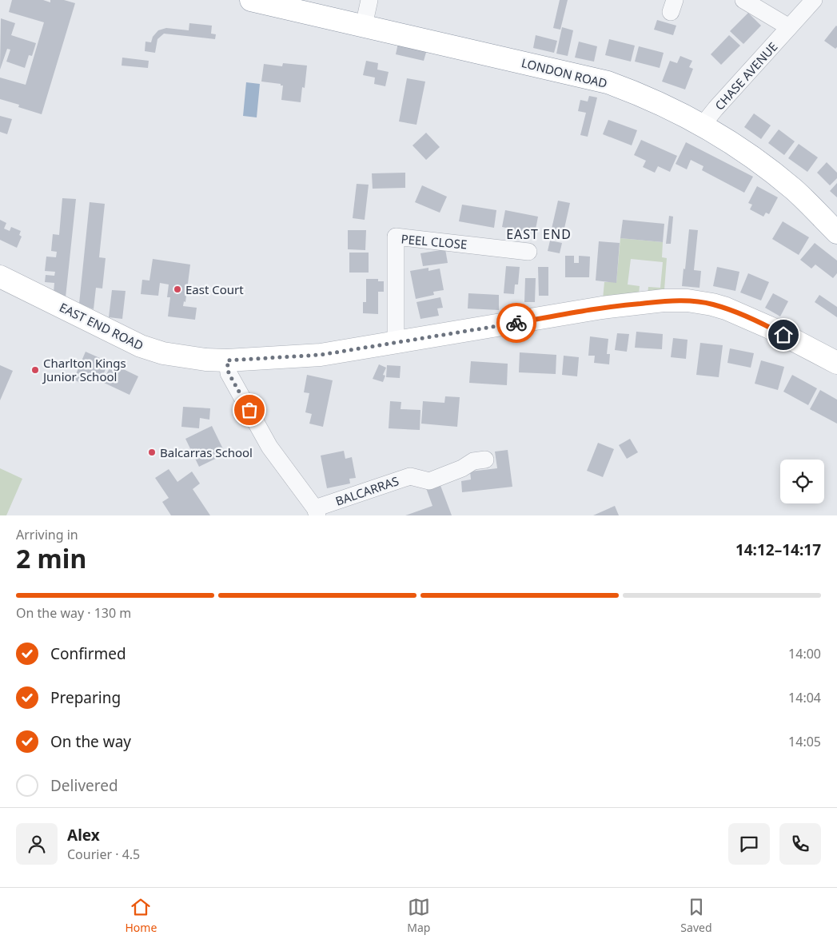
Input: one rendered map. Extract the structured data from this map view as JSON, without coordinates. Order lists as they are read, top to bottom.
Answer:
{
  "streets": {
    "main road": ["LONDON ROAD", "EAST END ROAD"],
    "street": ["CHASE AVENUE", "PEEL CLOSE", "BALCARRAS"]
  },
  "crossings": [
    ["LONDON ROAD", "CHASE AVENUE"],
    ["PEEL CLOSE", "EAST END ROAD"]
  ],
  "districts": ["EAST END"],
  "places": ["East Court", "Charlton Kings Junior School", "Balcarras School"],
  "page": {
    "heading": ["2 min", "Arriving in", "14:12–14:17"],
    "panel": ["Alex", "Courier · 4.5"],
    "bar": "On the way · 130 m",
    "list": [
      ["Confirmed", "14:00"],
      ["Preparing", "14:04"],
      ["On the way", "14:05"],
      "Delivered"
    ],
    "tabs": ["Home", "Map", "Saved"]
  }
}
